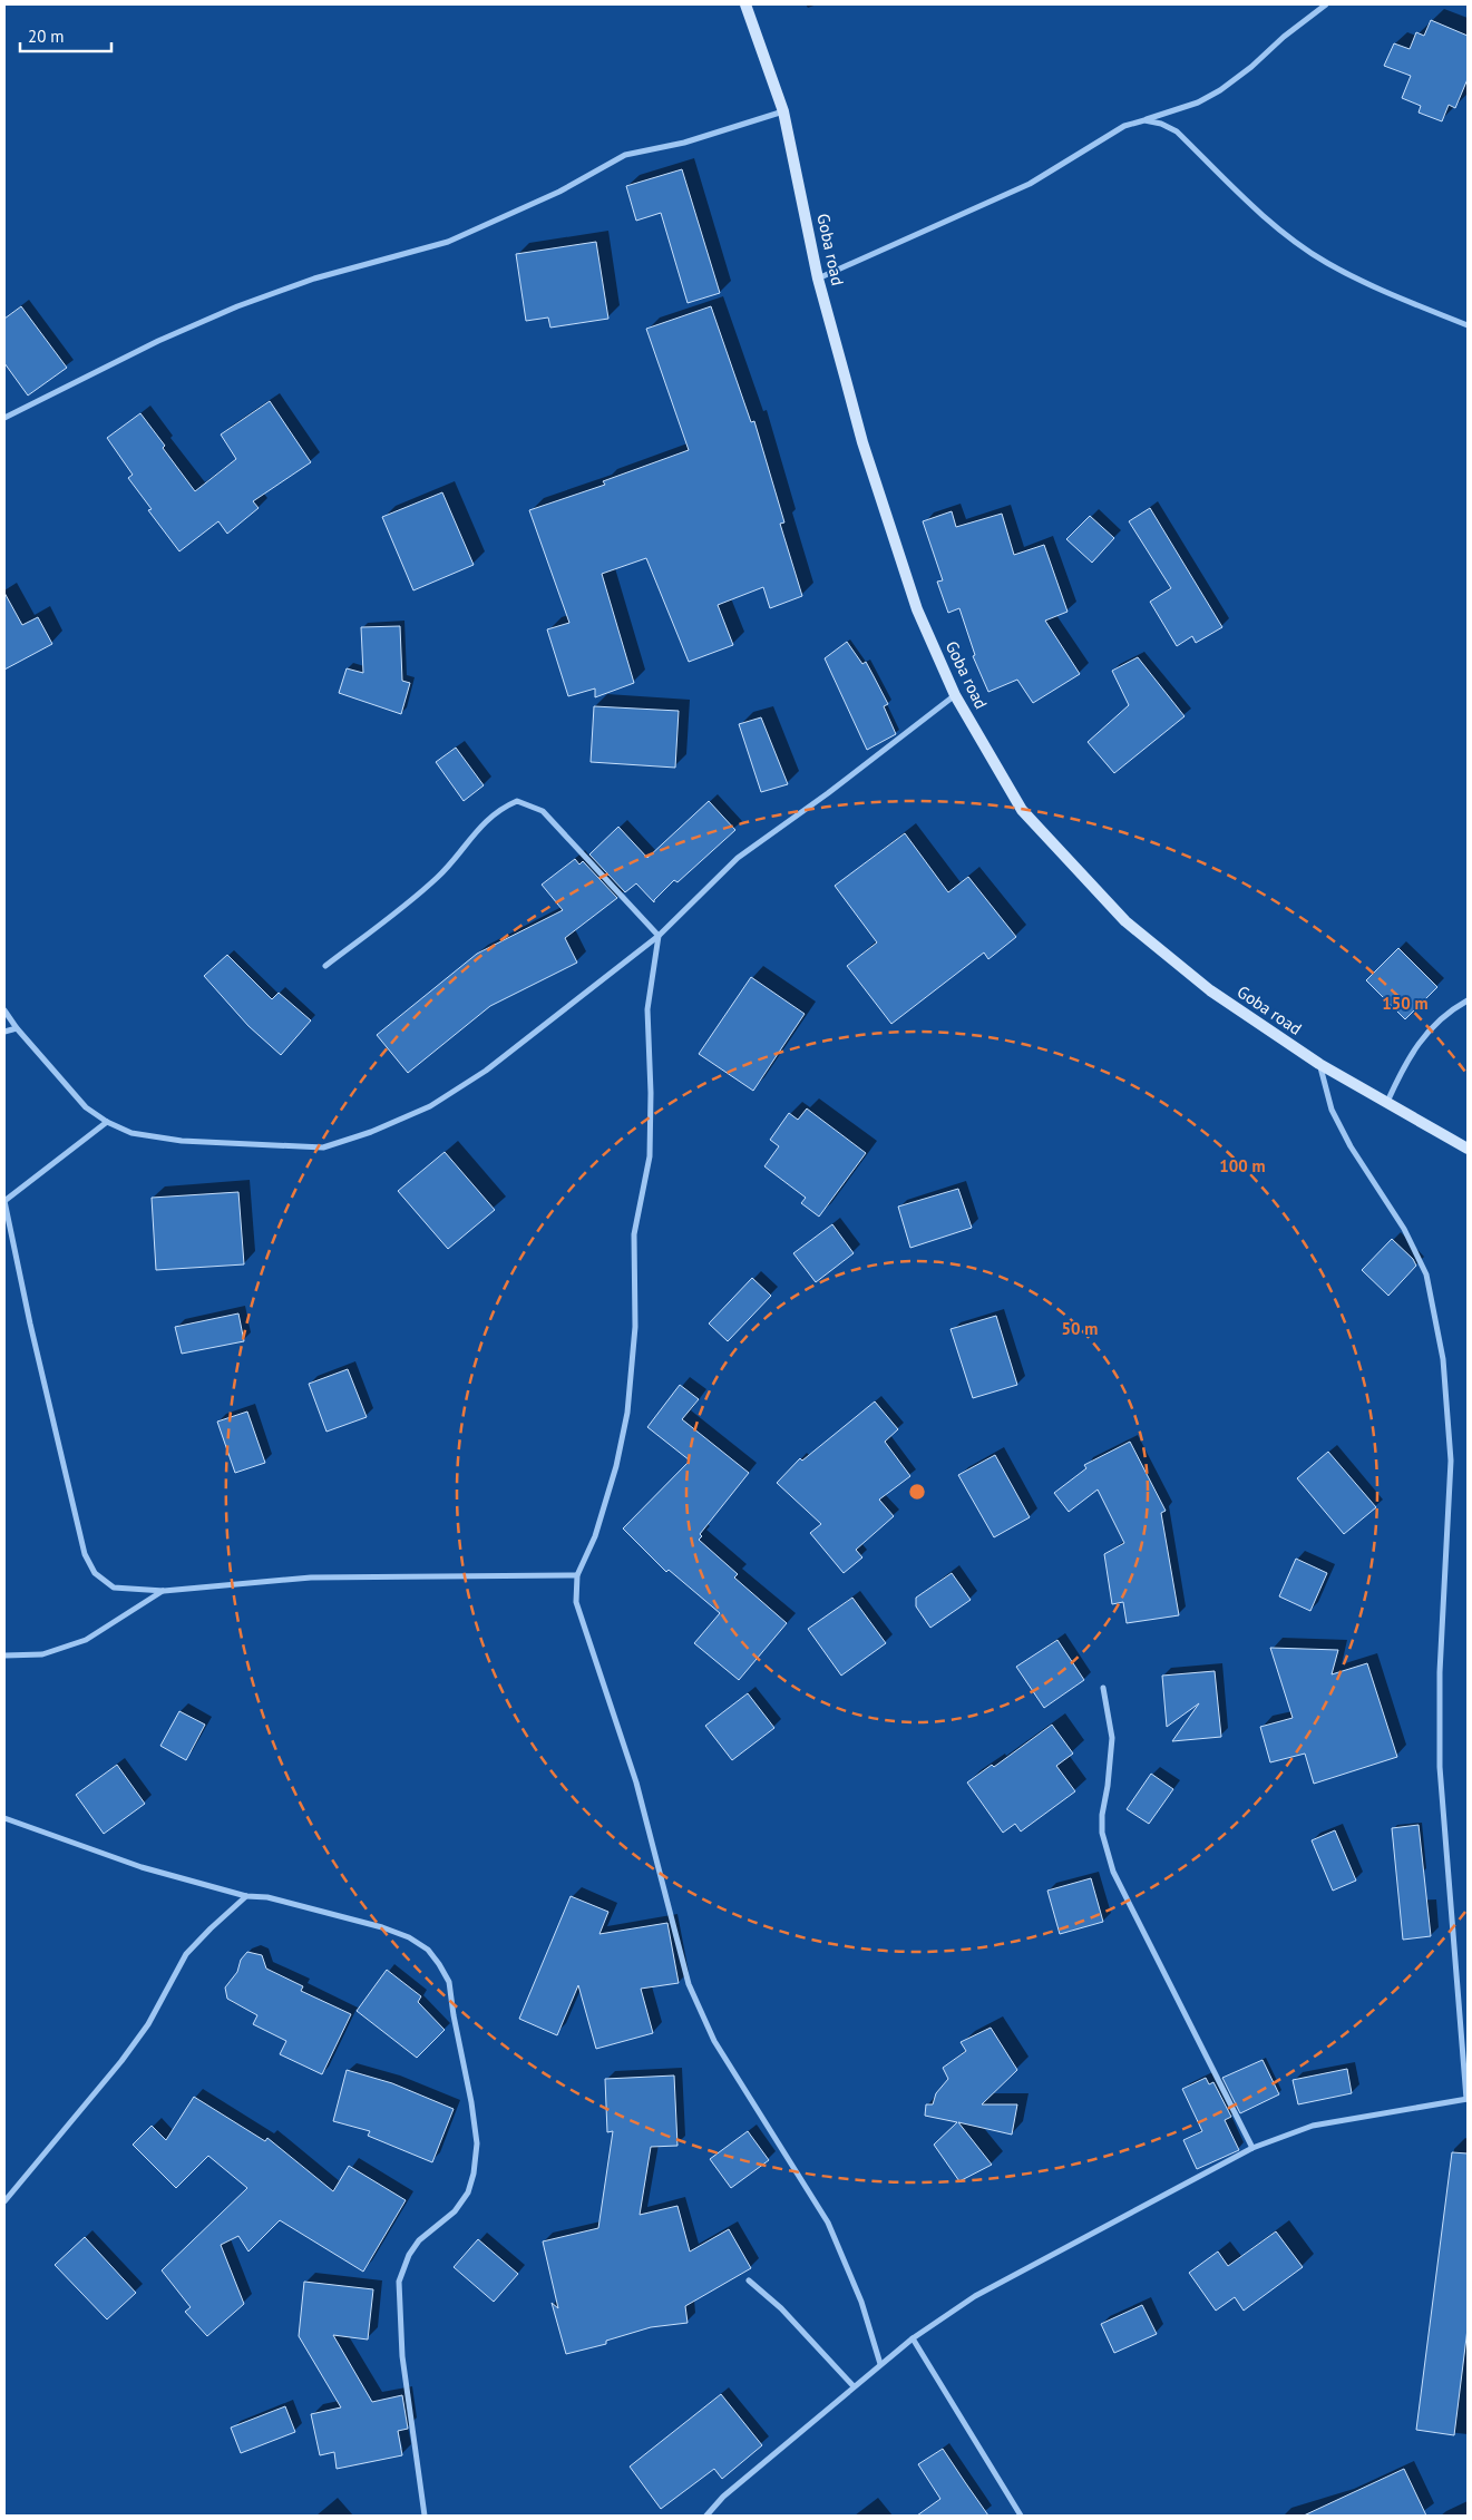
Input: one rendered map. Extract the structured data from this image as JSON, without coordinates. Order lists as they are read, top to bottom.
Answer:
{
  "streets": {
    "street": ["Goba road"]
  },
  "scale_bar": "20 m",
  "rings": ["150 m", "100 m", "50 m"]
}
